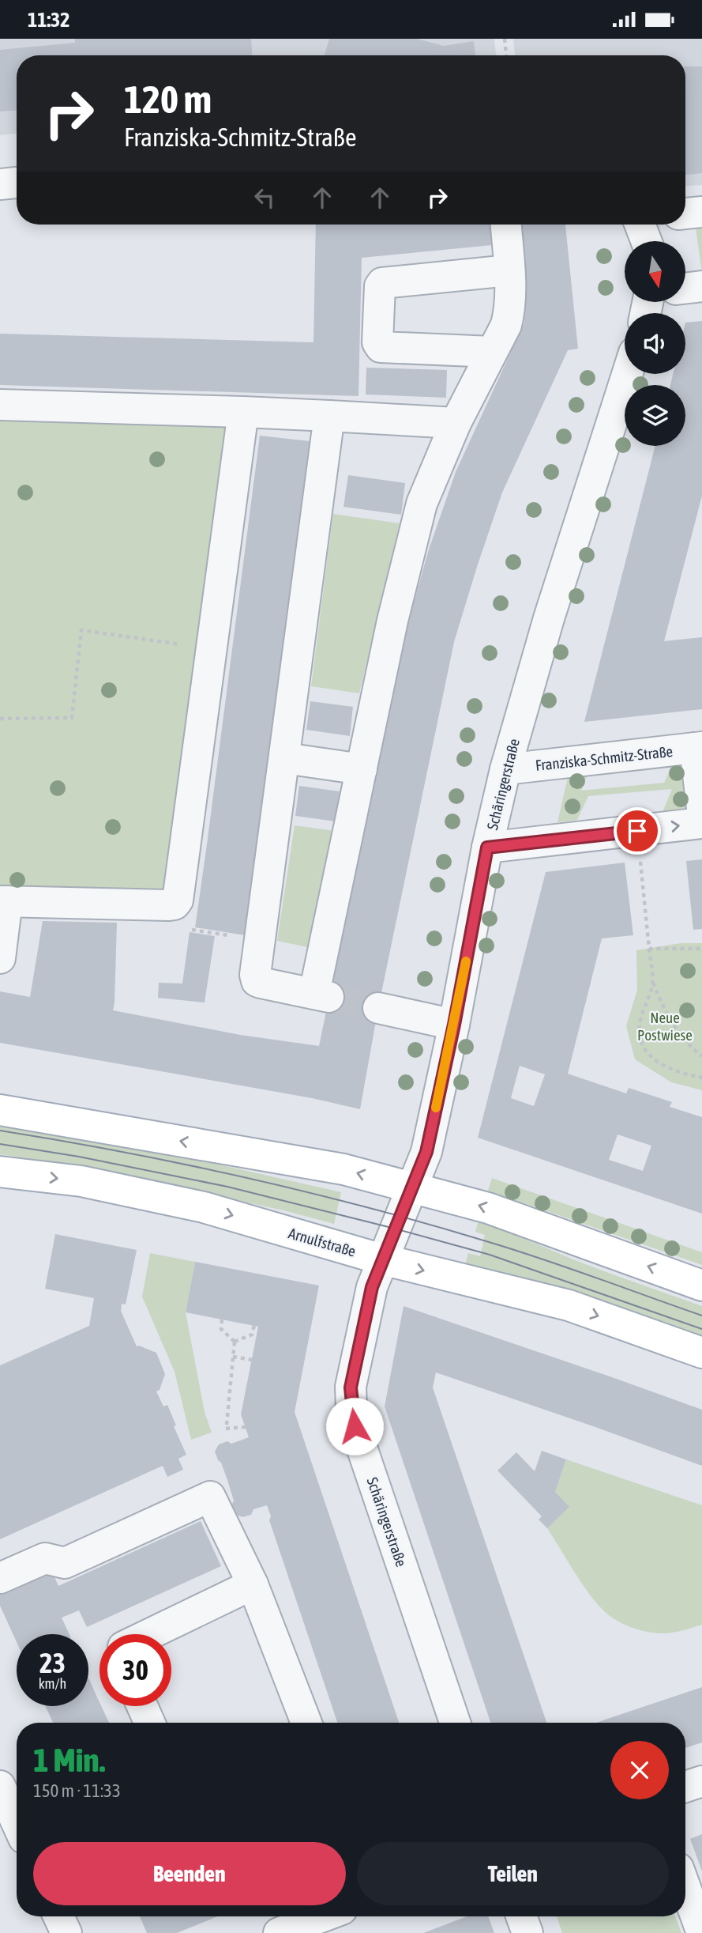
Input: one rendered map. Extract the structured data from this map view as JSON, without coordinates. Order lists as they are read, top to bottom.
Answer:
{
  "streets": {
    "main road": ["Arnulfstraße"],
    "street": ["Franziska-Schmitz-Straße", "Schäringerstraße"]
  },
  "crossings": [
    ["Franziska-Schmitz-Straße", "Schäringerstraße"],
    ["Schäringerstraße", "Arnulfstraße"]
  ],
  "parks": ["Neue Postwiese"],
  "north": "bottom",
  "page": {
    "status": "11:32",
    "turn": ["120 m", "Franziska-Schmitz-Straße"],
    "speed": "23 km/h",
    "limit": "30",
    "heading": ["1 Min.", "150 m · 11:33"],
    "buttons": ["Beenden", "Teilen"]
  }
}
